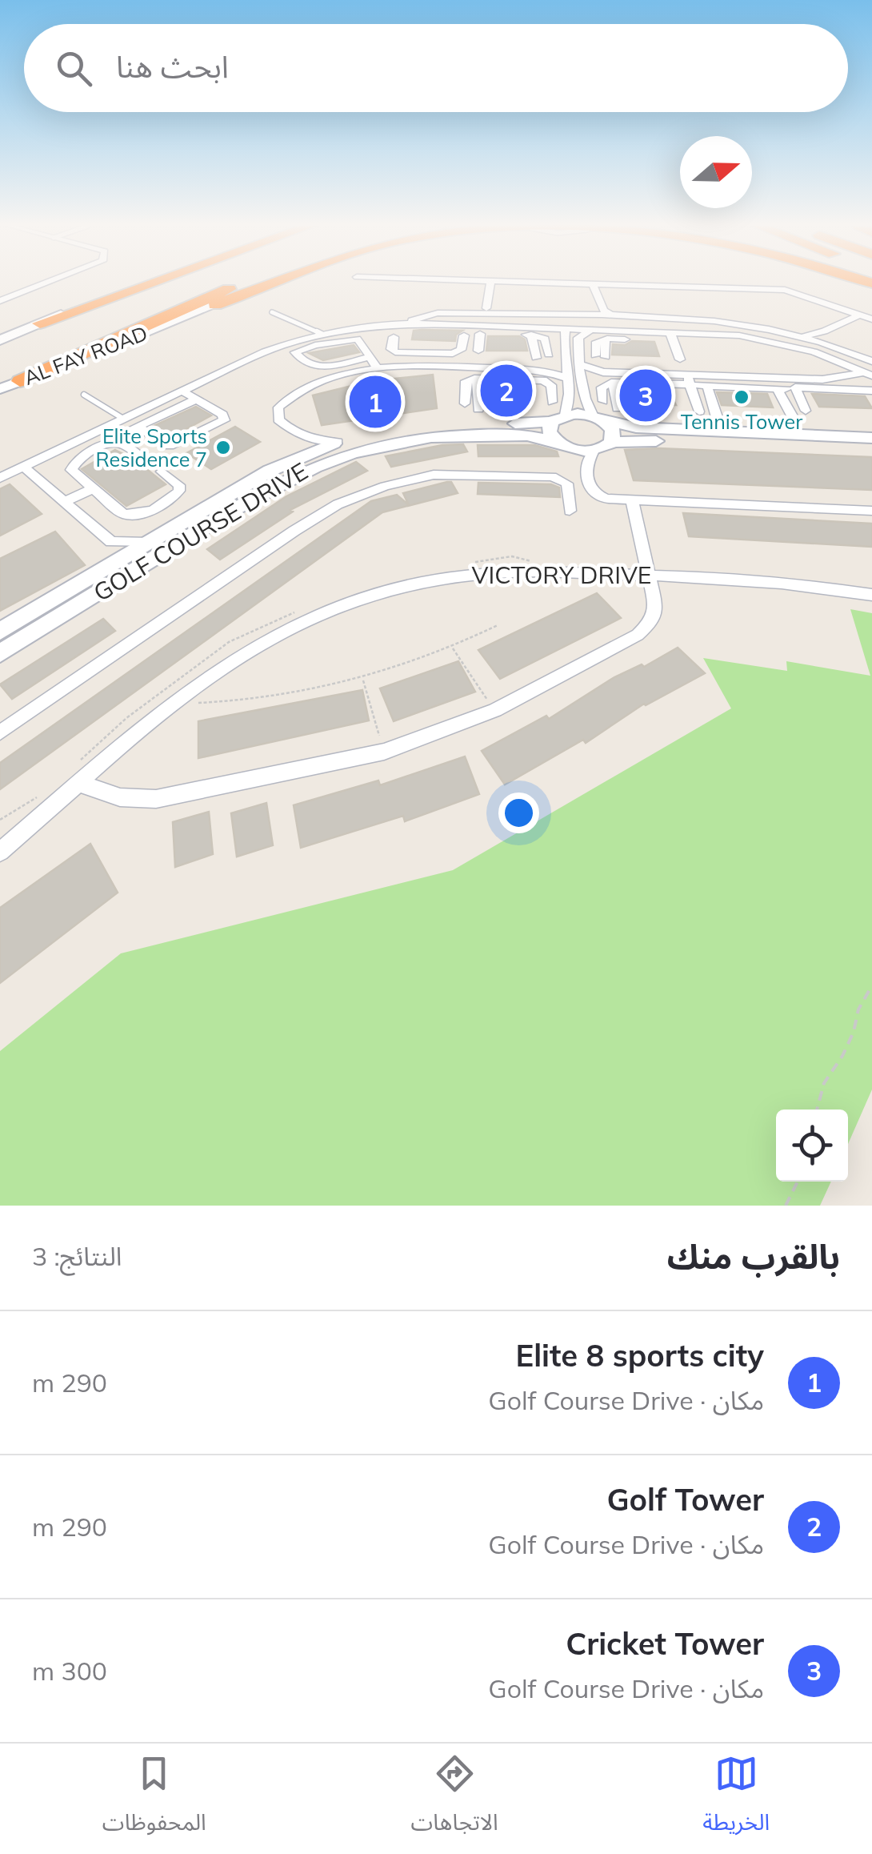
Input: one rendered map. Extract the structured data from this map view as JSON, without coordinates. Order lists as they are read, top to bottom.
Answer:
{
  "streets": {
    "street": ["AL FAY ROAD", "GOLF COURSE DRIVE", "VICTORY DRIVE"]
  },
  "places": ["Tennis Tower", "Elite Sports Residence 7"],
  "north": "right",
  "page": {
    "search": "ابحث هنا",
    "pins": ["2", "3", "1"],
    "heading": ["بالقرب منك", "النتائج: 3"],
    "list": [
      {
        "mark": "1",
        "name": "Elite 8 sports city",
        "note": "مكان · Golf Course Drive",
        "value": "290 m"
      },
      {
        "mark": "2",
        "name": "Golf Tower",
        "note": "مكان · Golf Course Drive",
        "value": "290 m"
      },
      {
        "mark": "3",
        "name": "Cricket Tower",
        "note": "مكان · Golf Course Drive",
        "value": "300 m"
      }
    ],
    "nav": ["الخريطة", "الاتجاهات", "المحفوظات"]
  }
}
